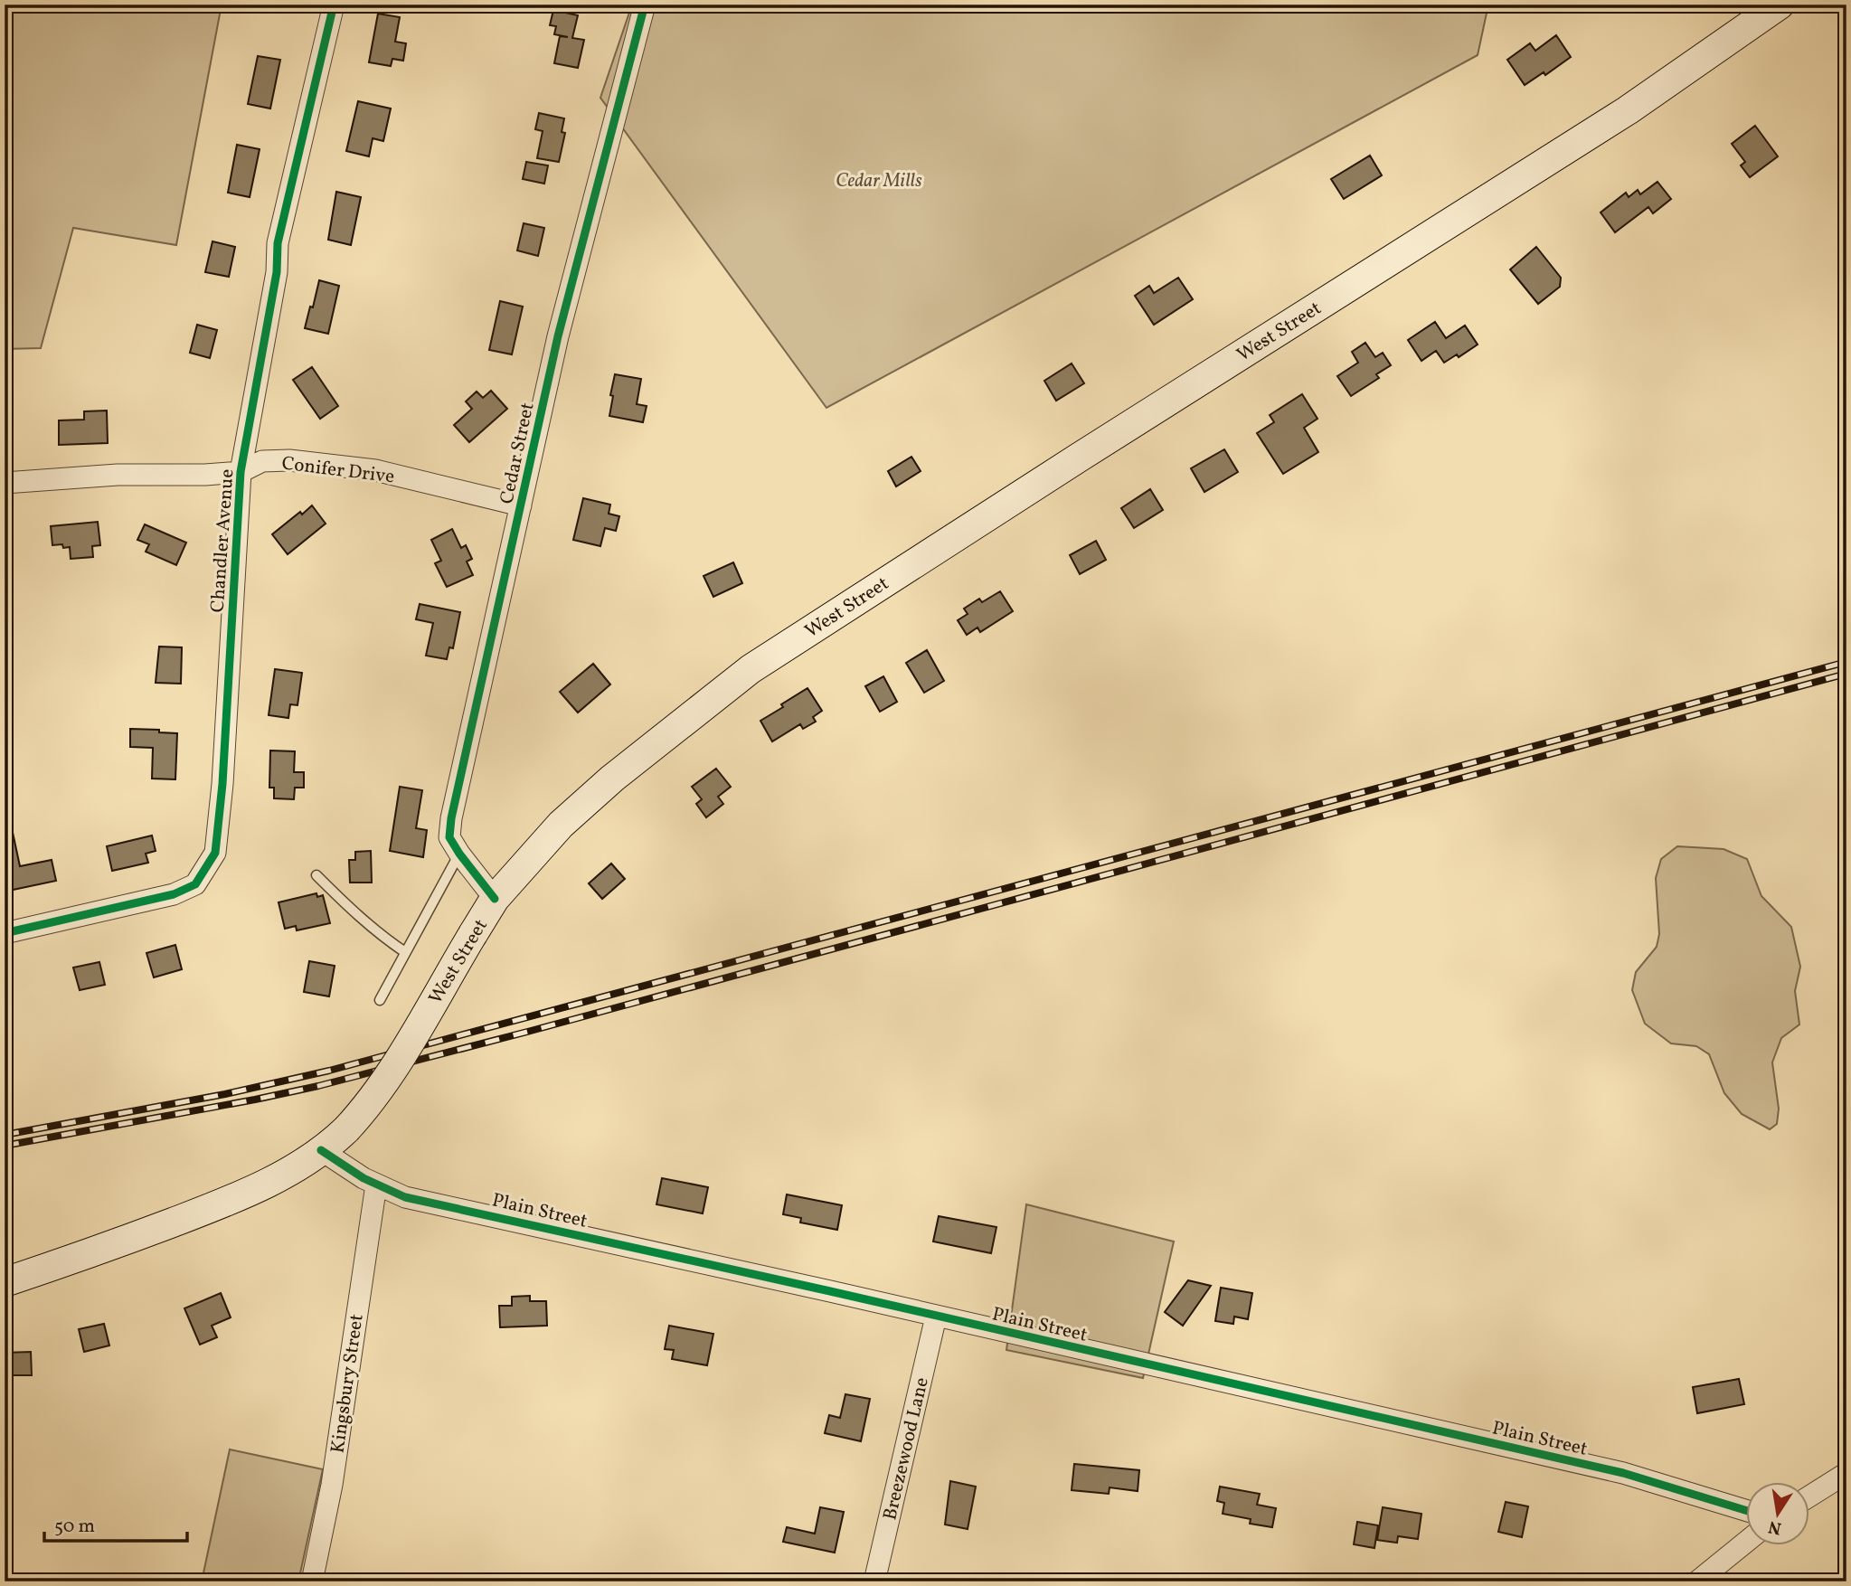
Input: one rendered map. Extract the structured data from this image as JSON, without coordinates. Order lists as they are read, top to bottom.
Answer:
{
  "streets": {
    "main road": ["West Street"],
    "street": [
      "Cedar Street",
      "Conifer Drive",
      "Chandler Avenue",
      "Plain Street",
      "Kingsbury Street",
      "Breezewood Lane"
    ]
  },
  "crossings": [
    ["West Street", "Cedar Street"],
    ["West Street", "Plain Street"],
    ["Cedar Street", "Conifer Drive"],
    ["Conifer Drive", "Chandler Avenue"],
    ["Plain Street", "Kingsbury Street"],
    ["Plain Street", "Breezewood Lane"]
  ],
  "parks": ["Cedar Mills"],
  "scale_bar": "50 m",
  "north": "bottom"
}
